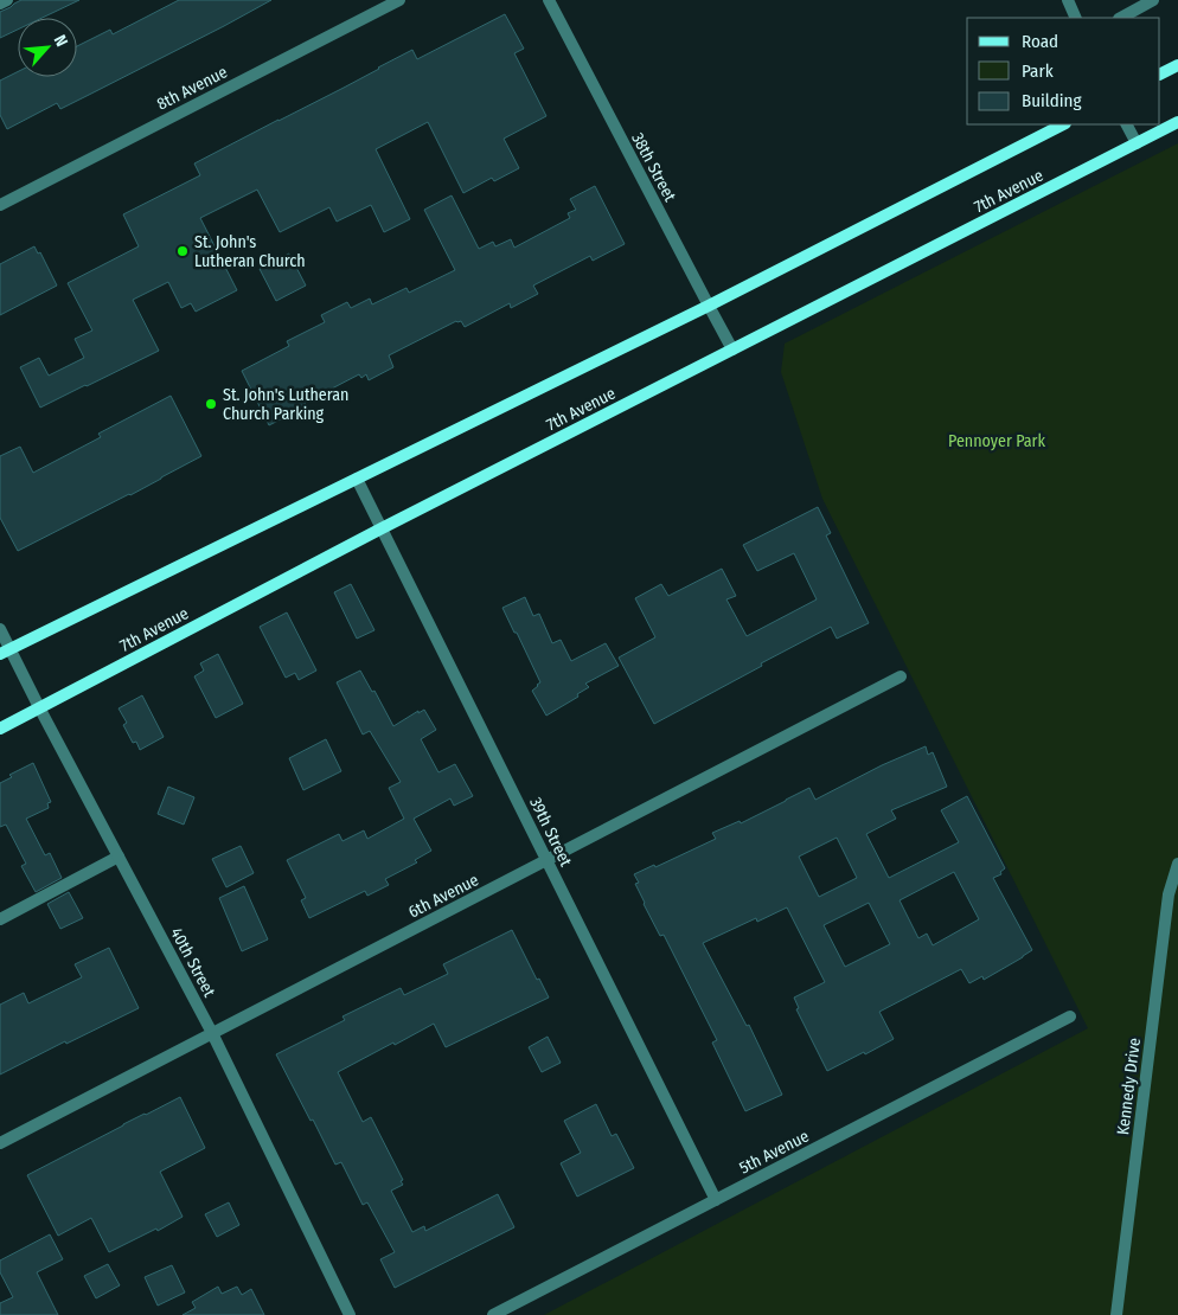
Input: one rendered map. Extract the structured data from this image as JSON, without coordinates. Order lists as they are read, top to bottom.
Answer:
{
  "streets": {
    "street": [
      "8th Avenue",
      "38th Street",
      "7th Avenue",
      "39th Street",
      "6th Avenue",
      "40th Street",
      "Kennedy Drive",
      "5th Avenue"
    ]
  },
  "crossings": [
    ["38th Street", "7th Avenue"],
    ["7th Avenue", "39th Street"],
    ["7th Avenue", "40th Street"],
    ["39th Street", "6th Avenue"],
    ["39th Street", "5th Avenue"],
    ["6th Avenue", "40th Street"]
  ],
  "parks": ["Pennoyer Park"],
  "places": ["St. John's Lutheran Church", "St. John's Lutheran Church Parking"],
  "legend": ["Road", "Park", "Building"],
  "north": "top right"
}
